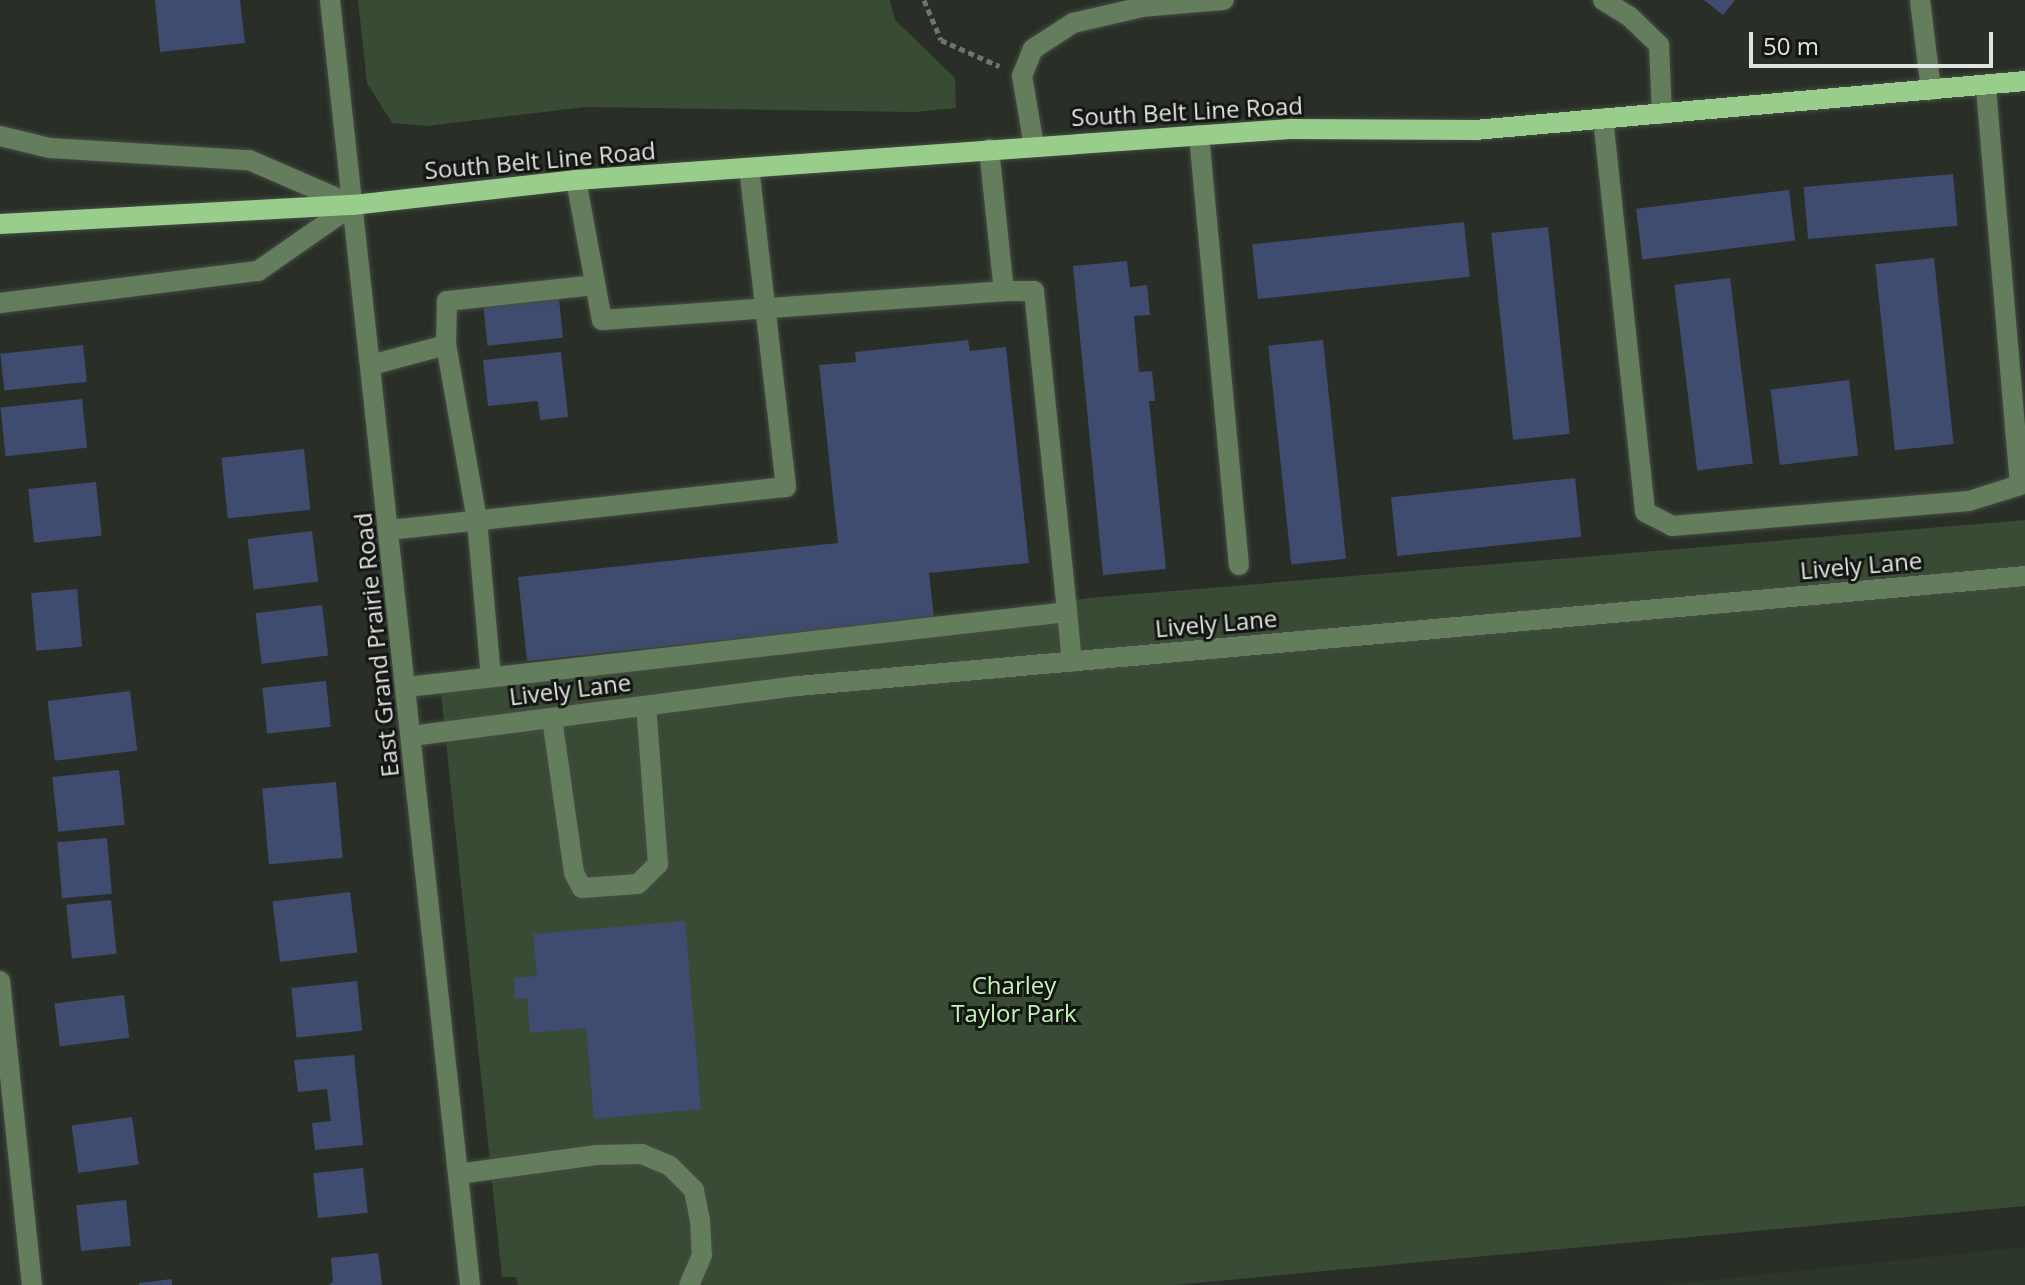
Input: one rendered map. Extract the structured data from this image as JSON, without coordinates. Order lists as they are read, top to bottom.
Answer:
{
  "streets": {
    "main road": ["South Belt Line Road"],
    "street": ["Lively Lane", "East Grand Prairie Road"]
  },
  "crossings": [
    ["South Belt Line Road", "East Grand Prairie Road"],
    ["Lively Lane", "East Grand Prairie Road"]
  ],
  "parks": ["Charley Taylor Park"],
  "scale_bar": "50 m"
}
